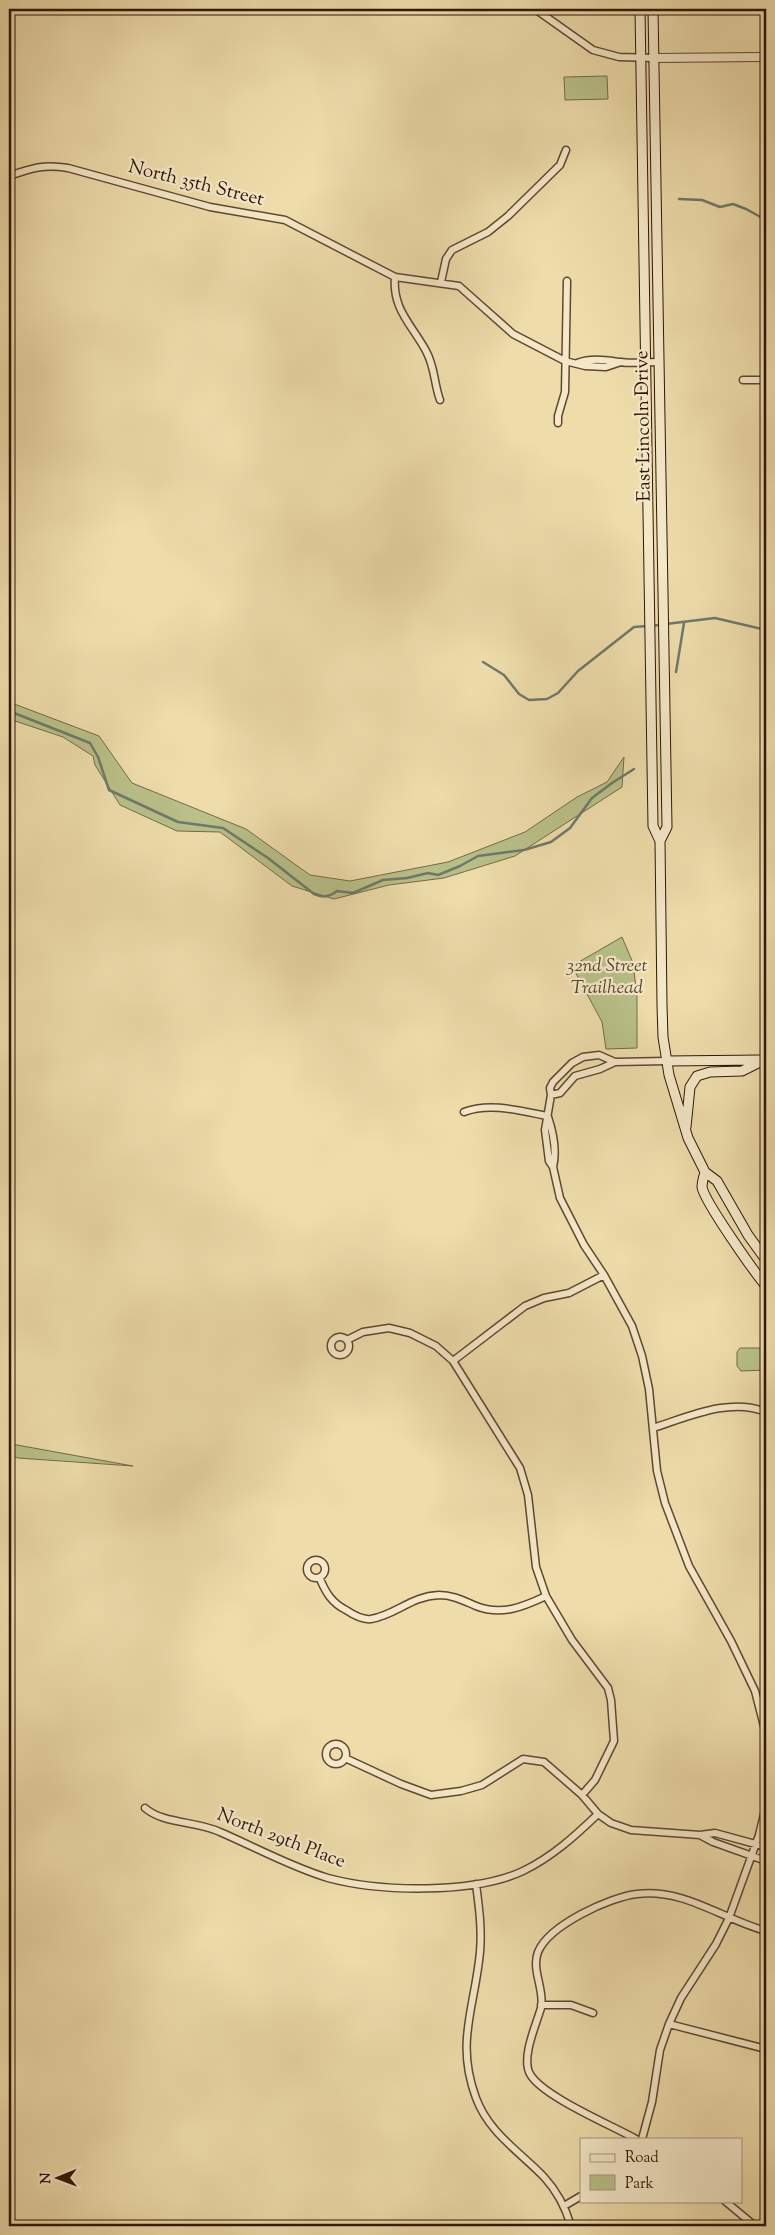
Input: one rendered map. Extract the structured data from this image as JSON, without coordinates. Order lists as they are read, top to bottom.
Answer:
{
  "streets": {
    "main road": ["East Lincoln Drive"],
    "street": ["North 35th Street", "North 29th Place"]
  },
  "crossings": [
    ["North 35th Street", "East Lincoln Drive"]
  ],
  "parks": ["32nd Street Trailhead"],
  "legend": ["Road", "Park"],
  "north": "left"
}
